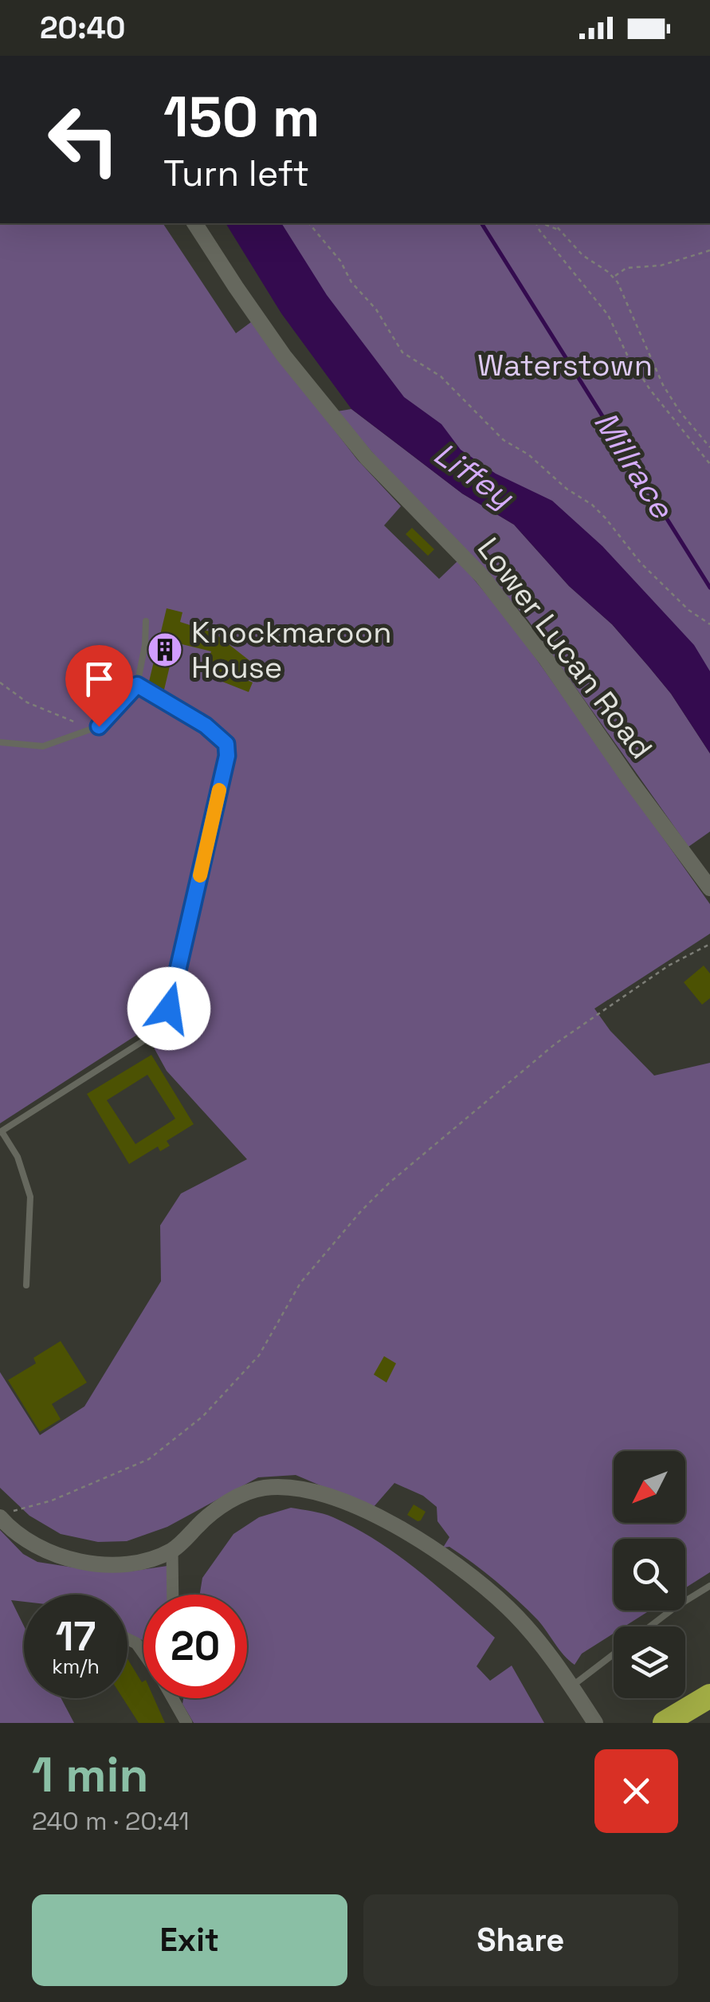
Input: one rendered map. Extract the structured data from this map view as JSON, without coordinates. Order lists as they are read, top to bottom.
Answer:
{
  "streets": {
    "street": ["Lower Lucan Road"]
  },
  "water": ["Millrace", "Liffey"],
  "parks": ["Waterstown"],
  "places": {
    "building": ["Knockmaroon House"]
  },
  "north": "bottom left",
  "page": {
    "status": "20:40",
    "turn": ["150 m", "Turn left"],
    "speed": "17 km/h",
    "limit": "20",
    "heading": ["1 min", "240 m · 20:41"],
    "buttons": ["Exit", "Share"]
  }
}
